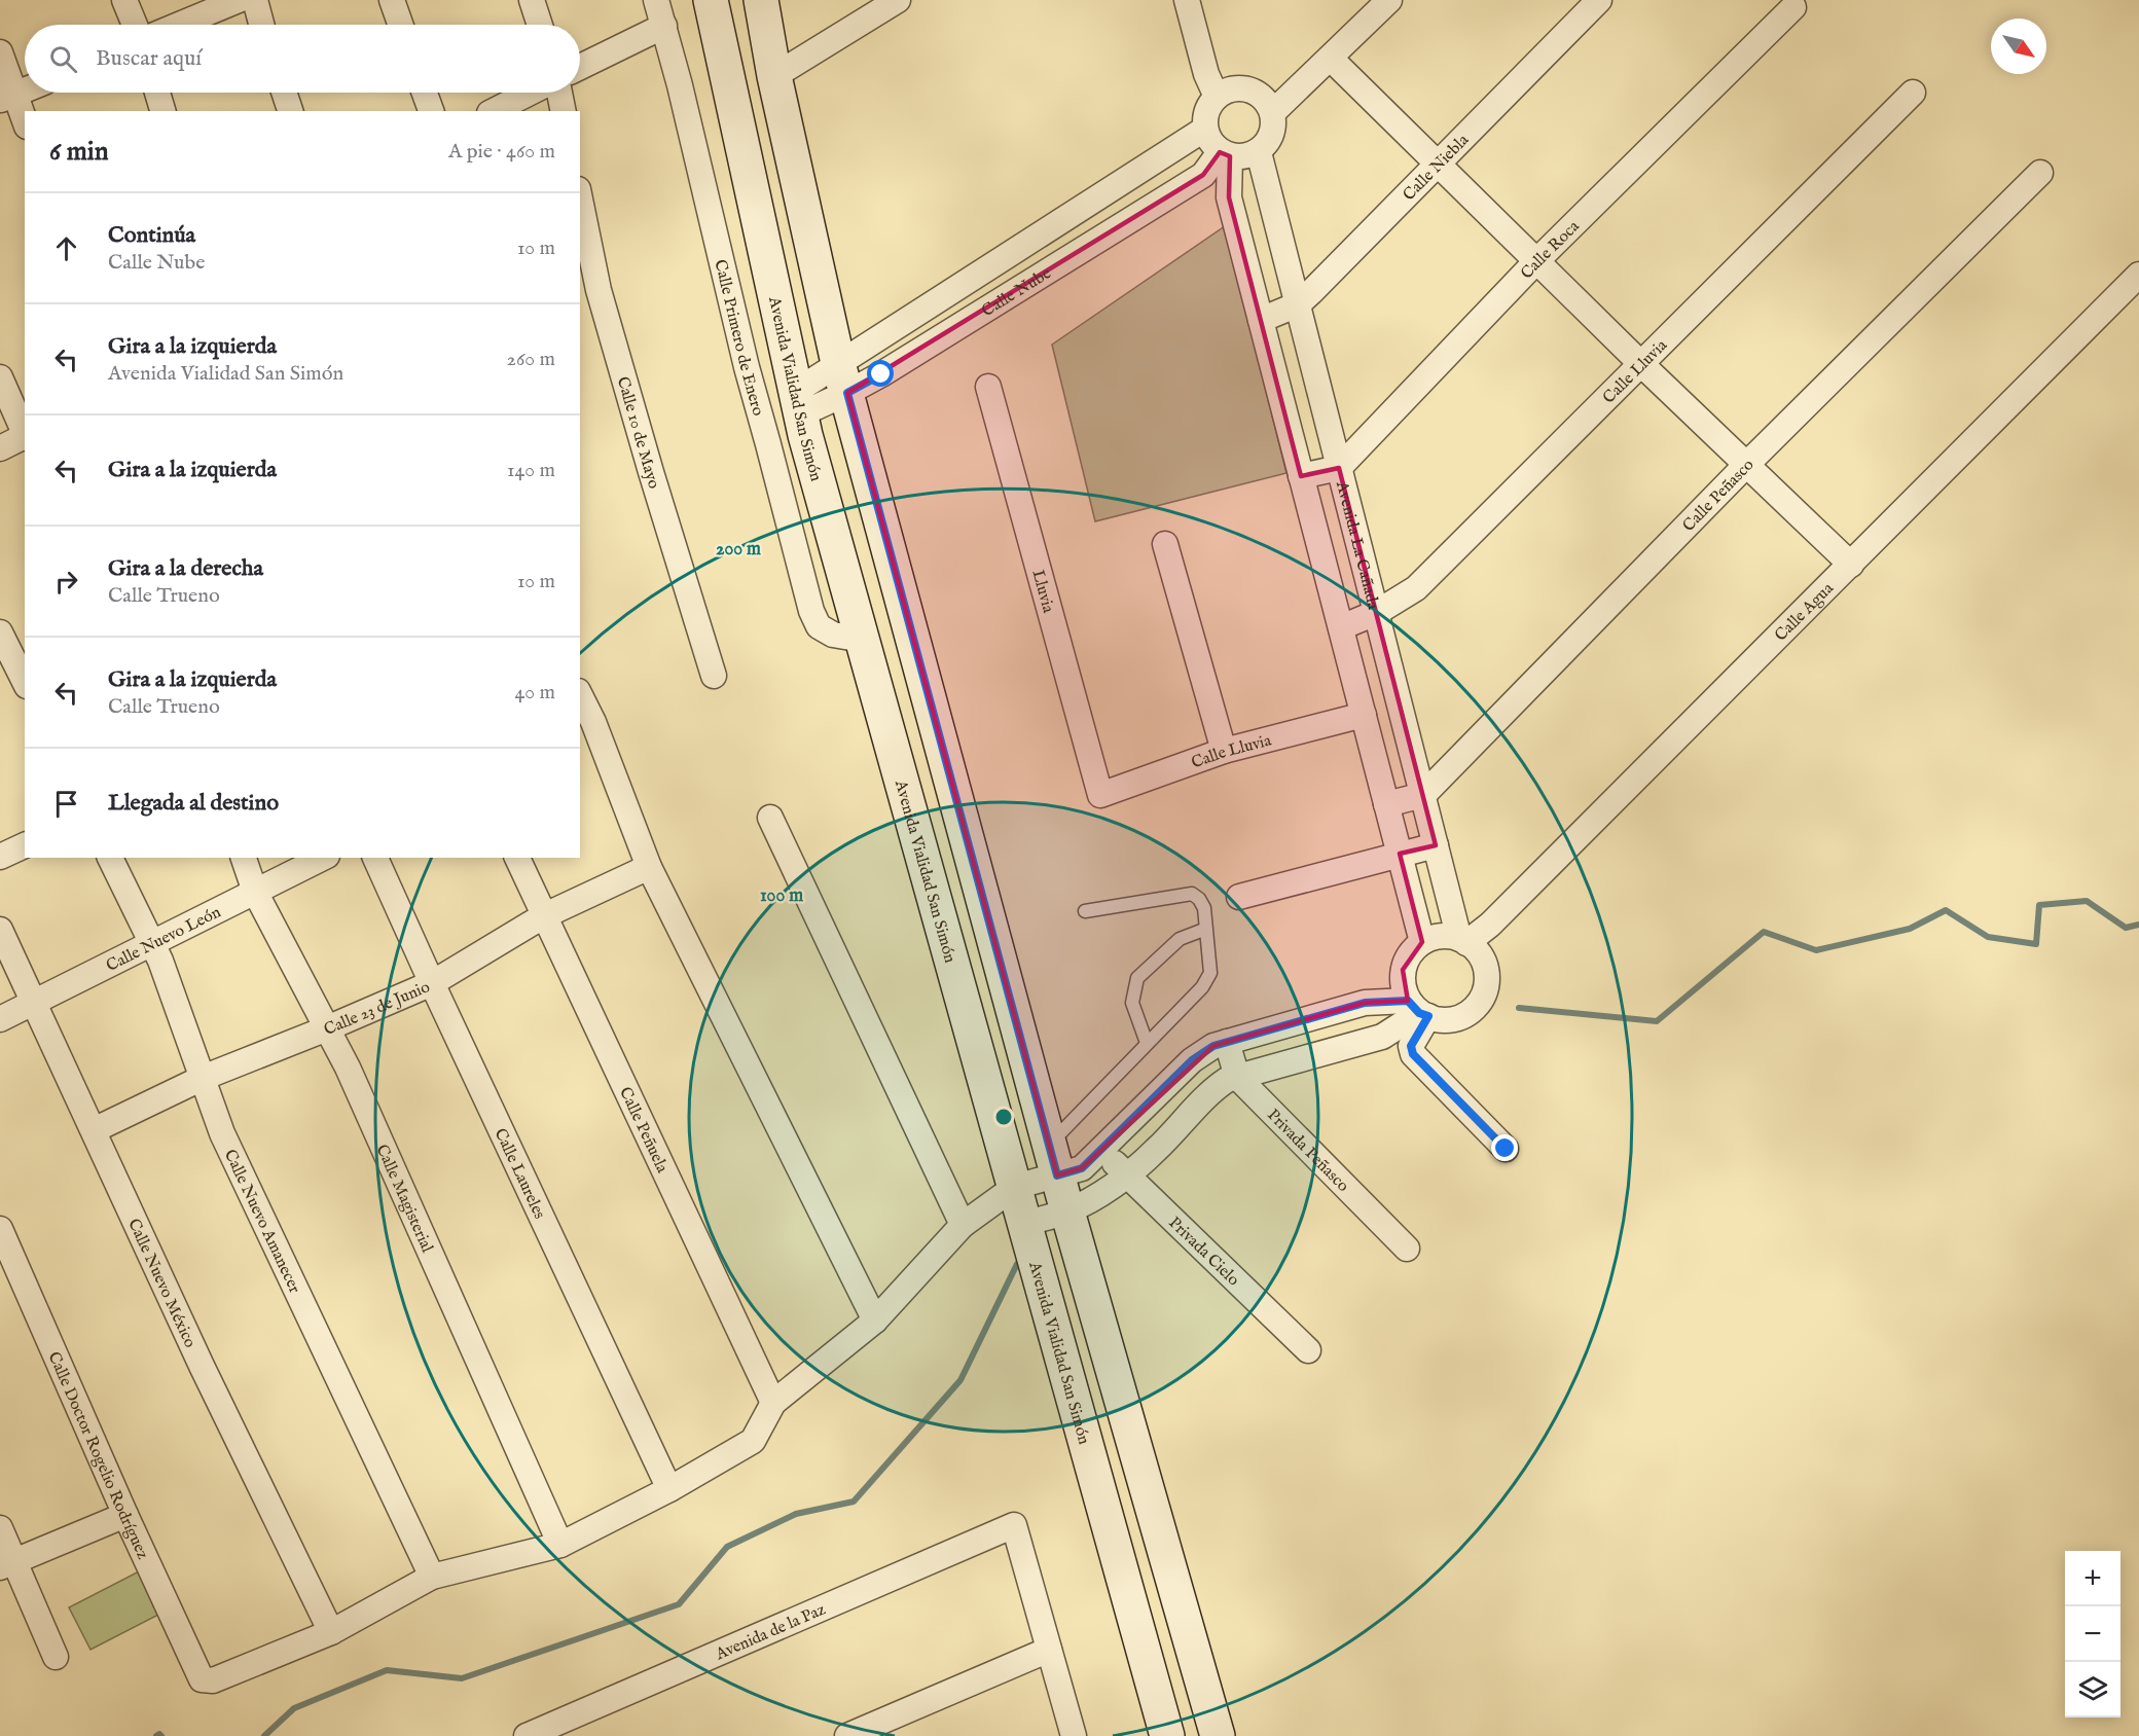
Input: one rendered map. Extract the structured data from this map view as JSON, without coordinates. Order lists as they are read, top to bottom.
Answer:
{
  "streets": {
    "main road": ["Avenida Vialidad San Simón"],
    "street": [
      "Calle Niebla",
      "Calle Roca",
      "Calle Nube",
      "Calle Primero de Enero",
      "Calle Lluvia",
      "Calle 10 de Mayo",
      "Calle Peñasco",
      "Avenida La Cañada",
      "Lluvia",
      "Calle Agua",
      "Calle Nuevo León",
      "Calle 23 de Junio",
      "Calle Peñuela",
      "Privada Peñasco",
      "Calle Laureles",
      "Calle Magisterial",
      "Calle Nuevo Amanecer",
      "Privada Cielo",
      "Calle Nuevo México",
      "Calle Doctor Rogelio Rodríguez",
      "Avenida de la Paz"
    ]
  },
  "crossings": [
    ["Calle Niebla", "Avenida La Cañada"],
    ["Calle Roca", "Avenida La Cañada"],
    ["Calle Nube", "Calle Primero de Enero"],
    ["Calle Nube", "Avenida Vialidad San Simón"],
    ["Calle Nube", "Avenida La Cañada"],
    ["Calle Primero de Enero", "Avenida Vialidad San Simón"],
    ["Calle Lluvia", "Avenida La Cañada"],
    ["Calle Lluvia", "Lluvia"],
    ["Calle Peñasco", "Avenida La Cañada"],
    ["Avenida La Cañada", "Calle Agua"],
    ["Calle Nuevo León", "Calle Magisterial"],
    ["Calle Nuevo León", "Calle Nuevo Amanecer"],
    ["Calle Nuevo León", "Calle Nuevo México"],
    ["Calle 23 de Junio", "Calle Peñuela"],
    ["Calle 23 de Junio", "Calle Laureles"],
    ["Calle 23 de Junio", "Calle Magisterial"],
    ["Calle 23 de Junio", "Calle Nuevo Amanecer"],
    ["Calle 23 de Junio", "Calle Nuevo México"],
    ["Calle Nuevo México", "Calle Doctor Rogelio Rodríguez"]
  ],
  "north": "bottom right",
  "page": {
    "search": "Buscar aquí",
    "heading": ["6 min", "A pie · 460 m"],
    "list": [
      ["Continúa", "Calle Nube", "10 m"],
      ["Gira a la izquierda", "Avenida Vialidad San Simón", "260 m"],
      ["Gira a la izquierda", "140 m"],
      ["Gira a la derecha", "Calle Trueno", "10 m"],
      ["Gira a la izquierda", "Calle Trueno", "40 m"],
      "Llegada al destino"
    ],
    "map_buttons": ["+", "−"]
  },
  "rings": ["200 m", "100 m"]
}
